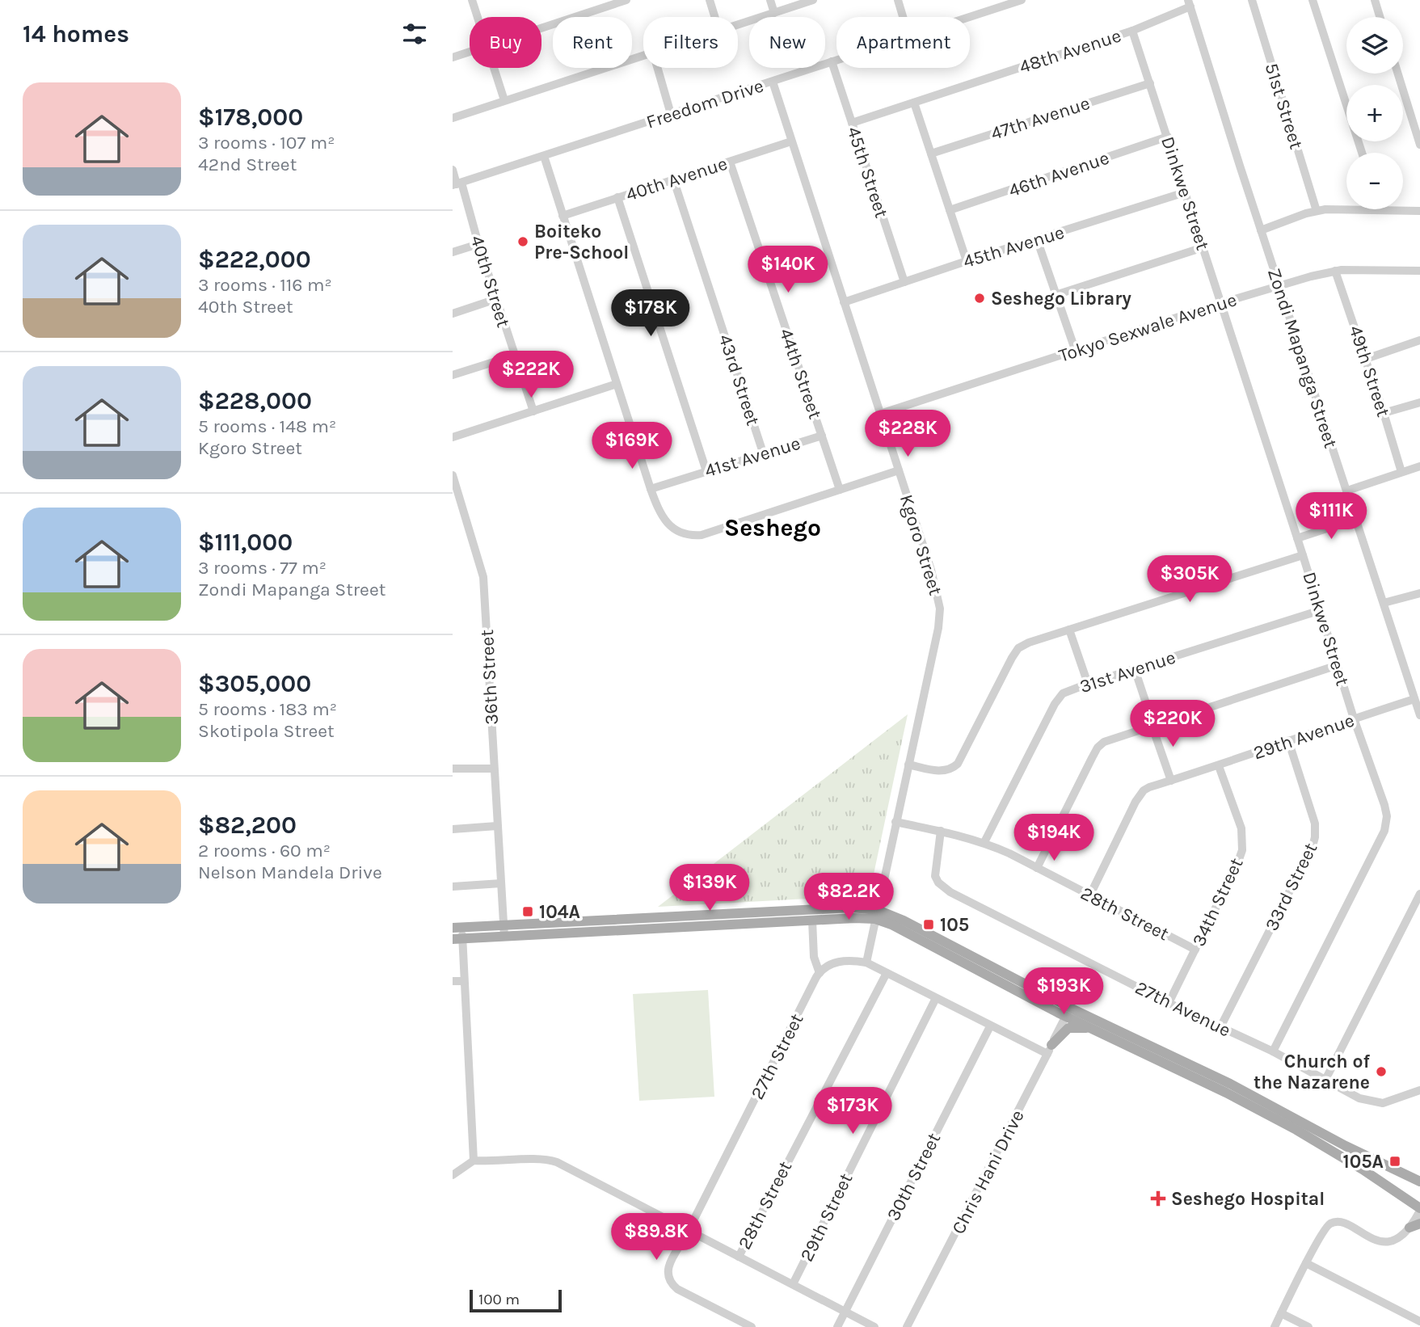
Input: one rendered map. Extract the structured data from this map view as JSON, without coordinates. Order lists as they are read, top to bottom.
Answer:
{
  "streets": {
    "street": [
      "48th Avenue",
      "Freedom Drive",
      "51st Street",
      "47th Avenue",
      "45th Street",
      "46th Avenue",
      "40th Avenue",
      "Dinkwe Street",
      "45th Avenue",
      "40th Street",
      "Tokyo Sexwale Avenue",
      "Zondi Mapanga Street",
      "49th Street",
      "44th Street",
      "43rd Street",
      "41st Avenue",
      "Kgoro Street",
      "31st Avenue",
      "36th Street",
      "29th Avenue",
      "33rd Street",
      "34th Street",
      "28th Street",
      "27th Avenue",
      "27th Street",
      "Chris Hani Drive",
      "30th Street",
      "29th Street"
    ]
  },
  "crossings": [
    ["48th Avenue", "45th Street"],
    ["48th Avenue", "Dinkwe Street"],
    ["48th Avenue", "Zondi Mapanga Street"],
    ["Freedom Drive", "45th Street"],
    ["Freedom Drive", "40th Street"],
    ["Freedom Drive", "Kgoro Street"],
    ["47th Avenue", "Dinkwe Street"],
    ["45th Street", "45th Avenue"],
    ["46th Avenue", "Dinkwe Street"],
    ["40th Avenue", "44th Street"],
    ["40th Avenue", "43rd Street"],
    ["40th Avenue", "Kgoro Street"],
    ["Dinkwe Street", "45th Avenue"],
    ["Dinkwe Street", "Tokyo Sexwale Avenue"],
    ["Dinkwe Street", "31st Avenue"],
    ["Dinkwe Street", "29th Avenue"],
    ["Dinkwe Street", "27th Avenue"],
    ["45th Avenue", "Kgoro Street"],
    ["Tokyo Sexwale Avenue", "Zondi Mapanga Street"],
    ["Tokyo Sexwale Avenue", "49th Street"],
    ["Tokyo Sexwale Avenue", "Kgoro Street"],
    ["Zondi Mapanga Street", "29th Avenue"],
    ["44th Street", "41st Avenue"],
    ["43rd Street", "41st Avenue"],
    ["Kgoro Street", "28th Street"],
    ["31st Avenue", "28th Street"],
    ["29th Avenue", "33rd Street"],
    ["29th Avenue", "34th Street"],
    ["29th Avenue", "28th Street"],
    ["33rd Street", "27th Avenue"],
    ["34th Street", "28th Street"],
    ["34th Street", "27th Avenue"],
    ["28th Street", "27th Avenue"]
  ],
  "districts": ["Seshego"],
  "places": {
    "other": ["Boiteko Pre-School", "Seshego Library", "Church of the Nazarene"],
    "transit": ["104A", "105", "105A"],
    "health": ["Seshego Hospital"]
  },
  "scale_bar": "100 m",
  "page": {
    "heading": "14 homes",
    "map_buttons": ["+", "−"],
    "chip": [
      "Buy",
      "Rent",
      "Filters",
      "New",
      "Apartment"
    ],
    "list": [
      {
        "name": "$178,000",
        "note": "3 rooms · 107 m² · 42nd Street"
      },
      {
        "name": "$222,000",
        "note": "3 rooms · 116 m² · 40th Street"
      },
      {
        "name": "$228,000",
        "note": "5 rooms · 148 m² · Kgoro Street"
      },
      {
        "name": "$111,000",
        "note": "3 rooms · 77 m² · Zondi Mapanga Street"
      },
      {
        "name": "$305,000",
        "note": "5 rooms · 183 m² · Skotipola Street"
      },
      {
        "name": "$82,200",
        "note": "2 rooms · 60 m² · Nelson Mandela Drive"
      }
    ],
    "price": [
      "$140K",
      "$178K",
      "$222K",
      "$228K",
      "$169K",
      "$111K",
      "$305K",
      "$220K",
      "$194K",
      "$139K",
      "$82.2K",
      "$193K",
      "$173K",
      "$89.8K"
    ],
    "scale": "100 m"
  }
}
